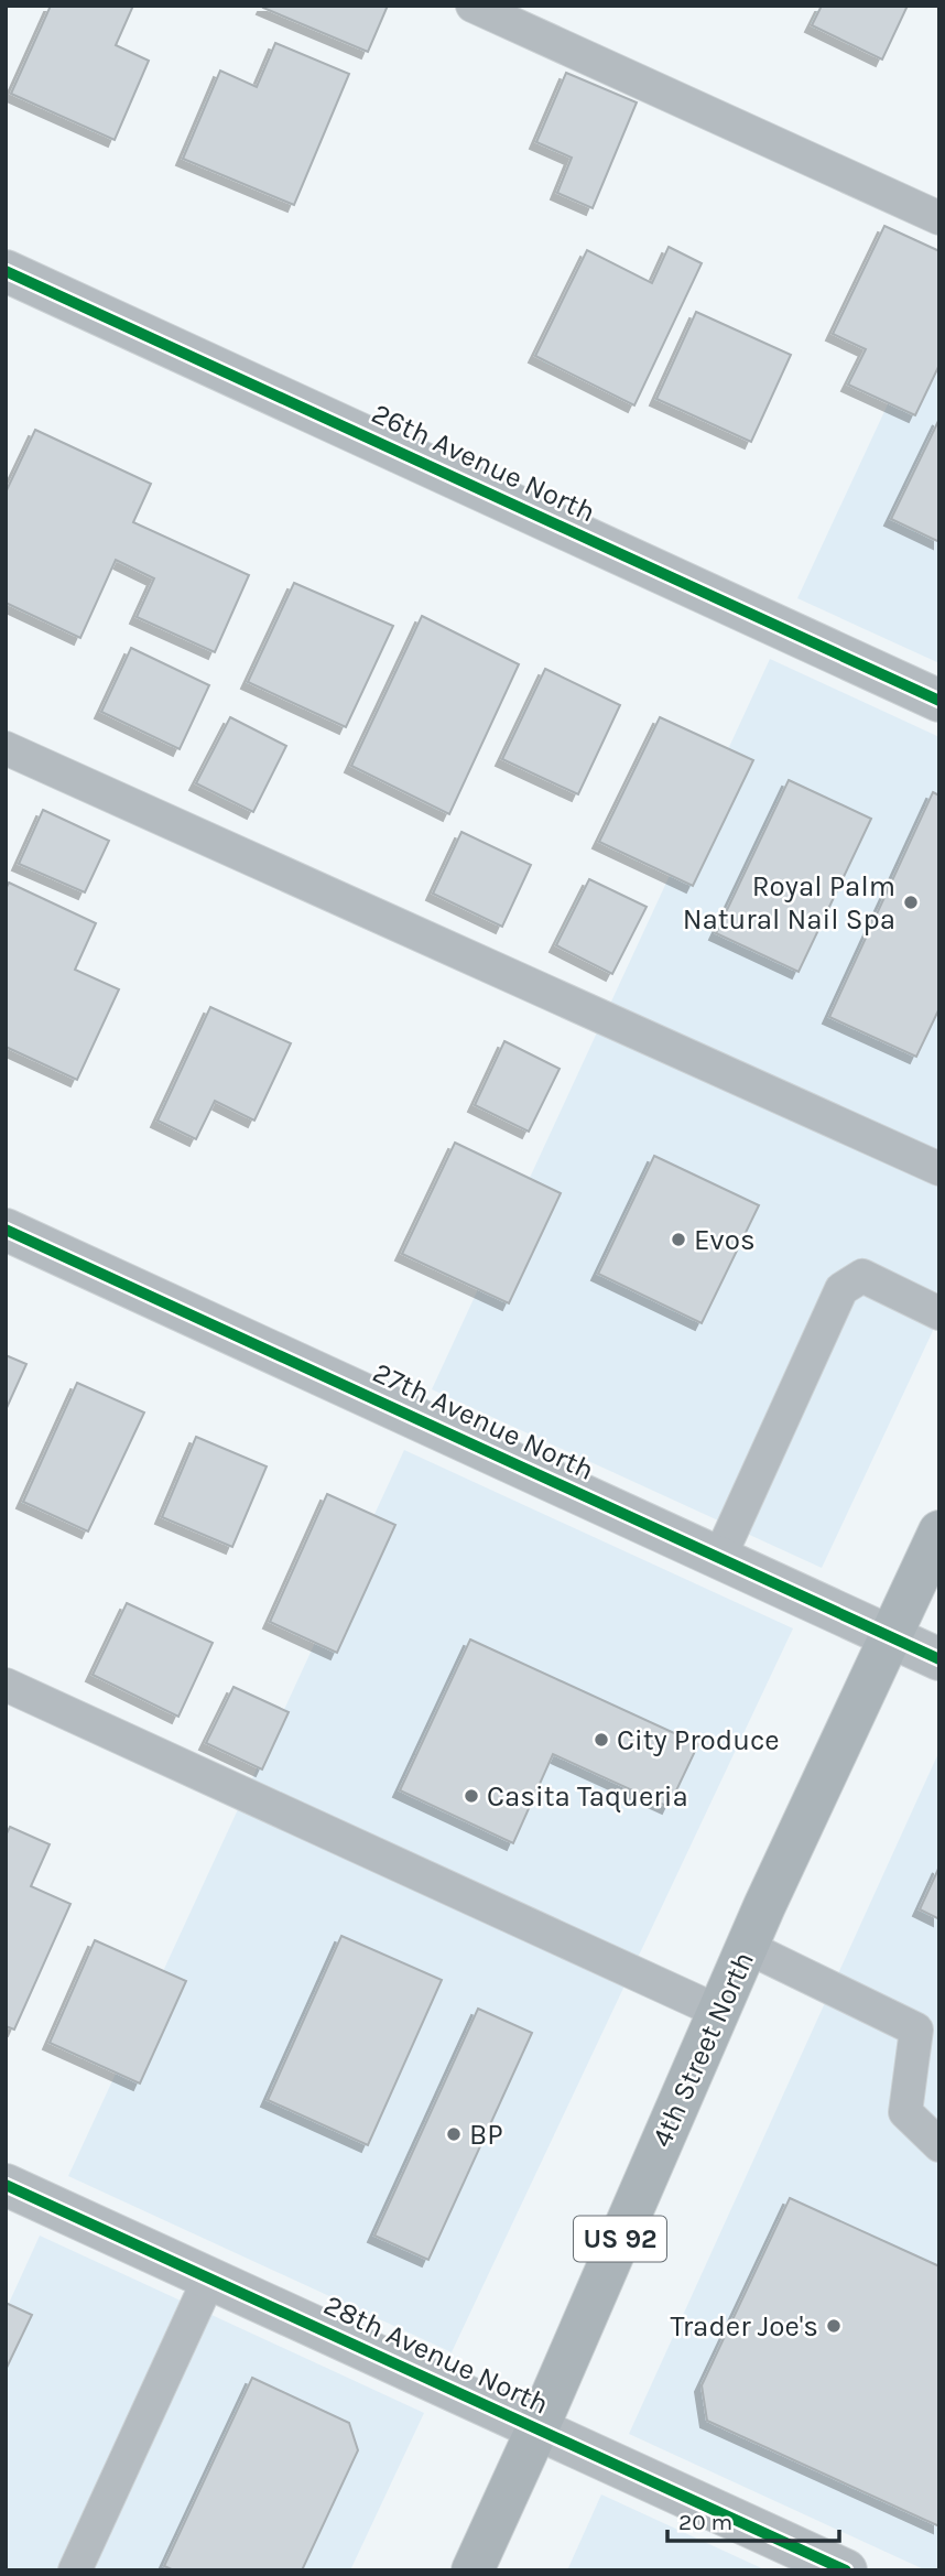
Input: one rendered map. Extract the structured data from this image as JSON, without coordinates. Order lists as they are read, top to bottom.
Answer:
{
  "streets": {
    "main road": ["4th Street North", "US 92"],
    "street": ["26th Avenue North", "27th Avenue North", "28th Avenue North"]
  },
  "crossings": [
    ["27th Avenue North", "4th Street North"],
    ["4th Street North", "28th Avenue North"]
  ],
  "places": [
    "Royal Palm Natural Nail Spa",
    "Evos",
    "City Produce",
    "Casita Taqueria",
    "BP",
    "Trader Joe's"
  ],
  "scale_bar": "20 m"
}
